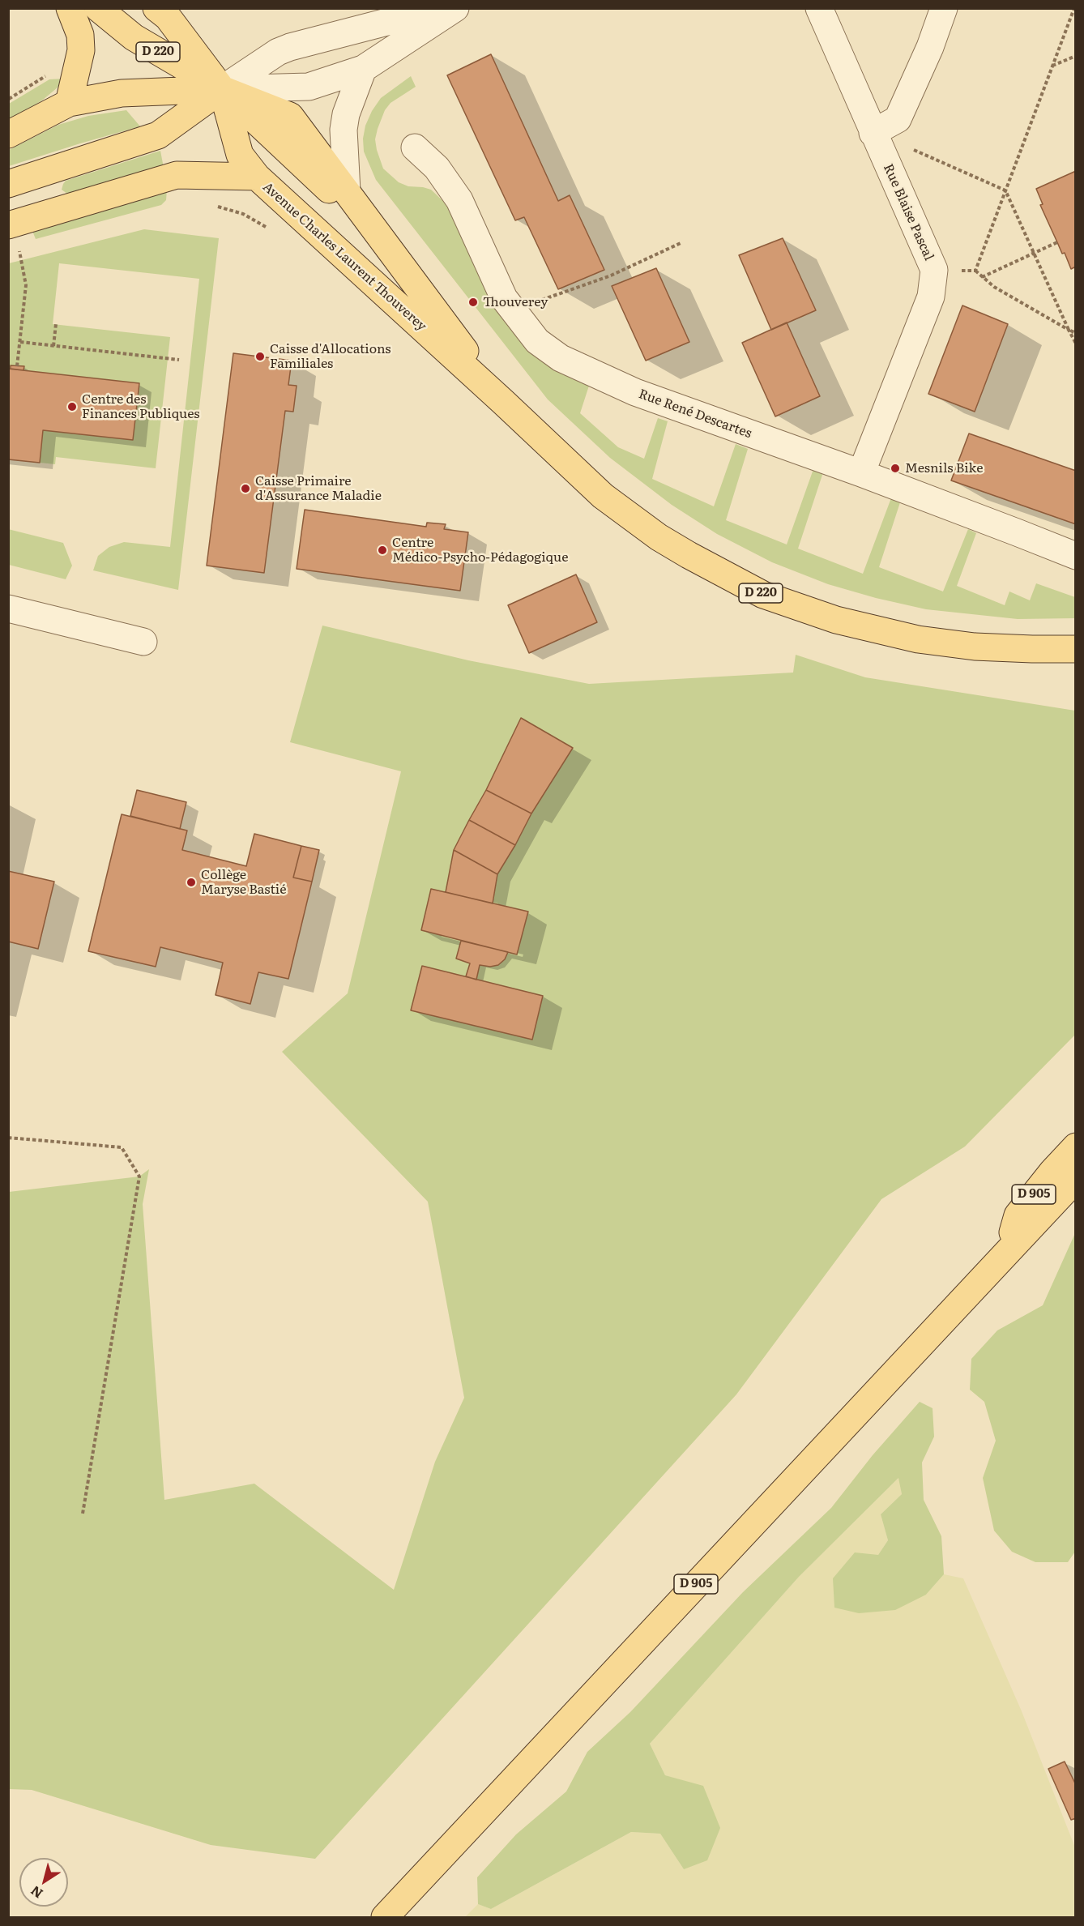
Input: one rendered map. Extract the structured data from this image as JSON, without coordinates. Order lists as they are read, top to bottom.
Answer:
{
  "streets": {
    "main road": ["D 220", "Avenue Charles Laurent Thouverey", "D 905"],
    "street": ["Rue Blaise Pascal", "Rue René Descartes"]
  },
  "crossings": [
    ["D 220", "Avenue Charles Laurent Thouverey"],
    ["Rue Blaise Pascal", "Rue René Descartes"]
  ],
  "places": [
    "Thouverey",
    "Caisse d'Allocations Familiales",
    "Centre des Finances Publiques",
    "Mesnils Bike",
    "Caisse Primaire d'Assurance Maladie",
    "Centre Médico-Psycho-Pédagogique",
    "Collège Maryse Bastié"
  ],
  "north": "bottom left"
}
